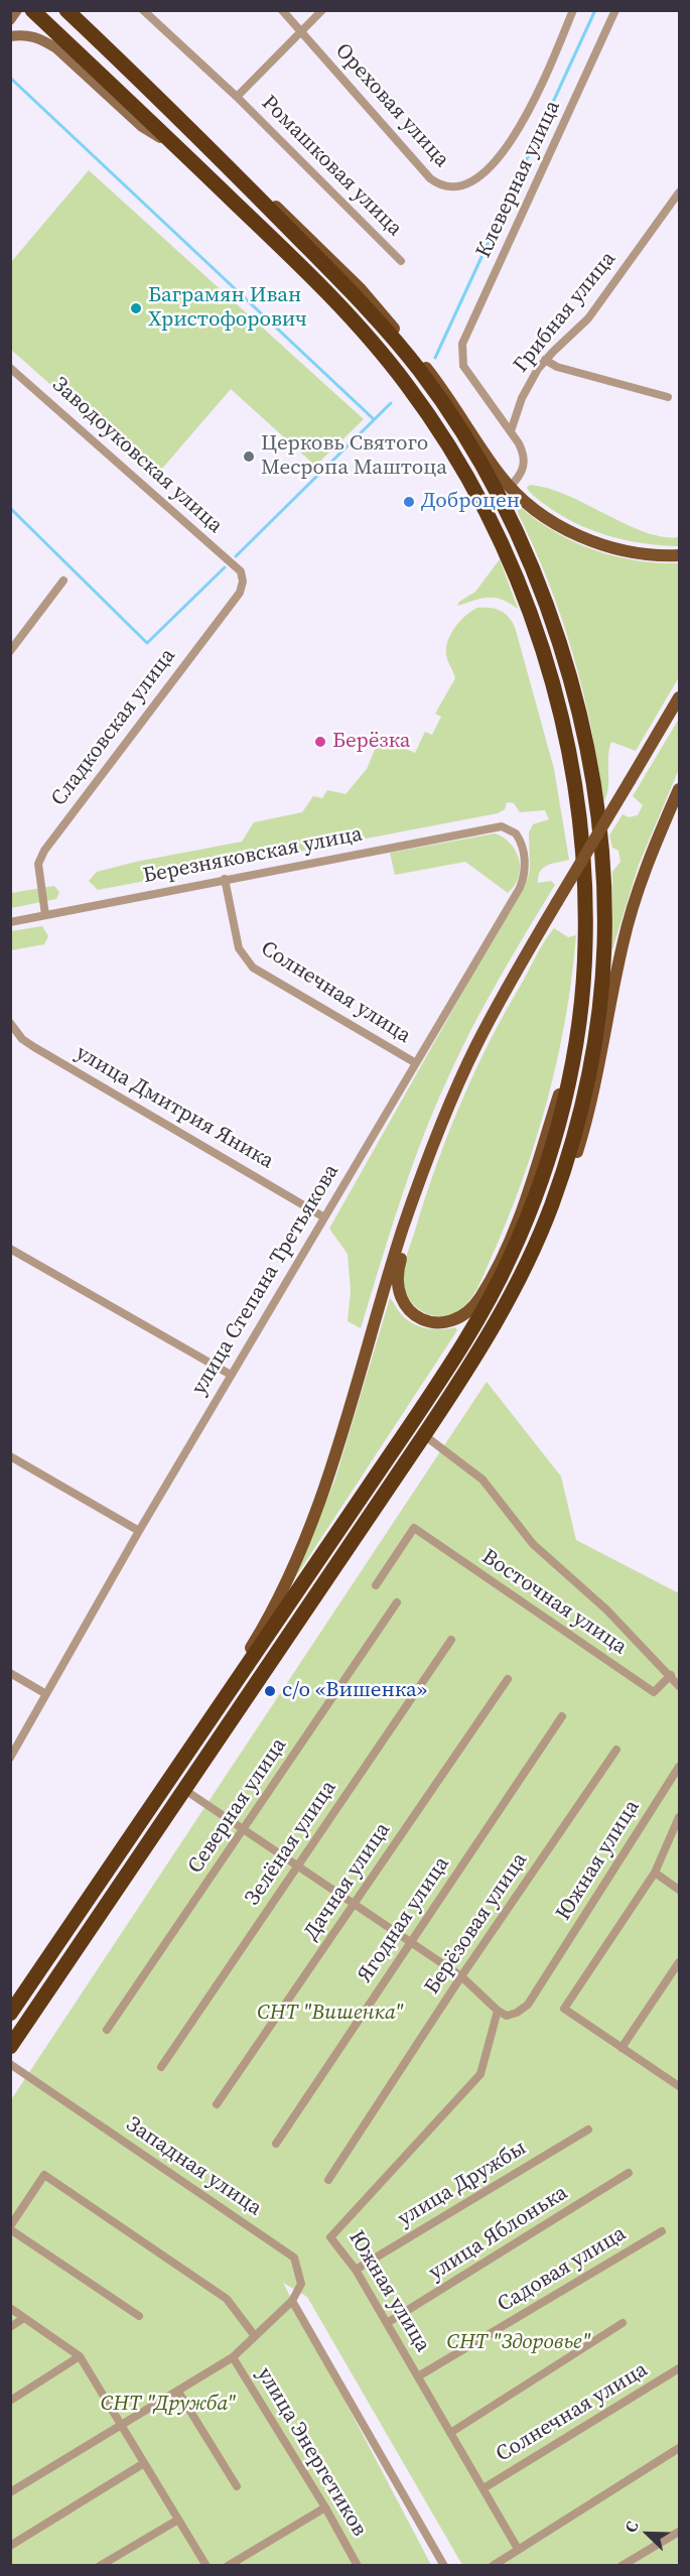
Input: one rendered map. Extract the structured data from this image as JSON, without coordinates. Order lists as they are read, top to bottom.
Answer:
{
  "streets": {
    "street": [
      "Ореховая улица",
      "Ромашковая улица",
      "Клеверная улица",
      "Грибная улица",
      "Заводоуковская улица",
      "Сладковская улица",
      "Березняковская улица",
      "Солнечная улица",
      "улица Дмитрия Яника",
      "улица Степана Третьякова",
      "Восточная улица",
      "Северная улица",
      "Зелёная улица",
      "Южная улица",
      "Дачная улица",
      "Ягодная улица",
      "Берёзовая улица",
      "Западная улица",
      "улица Дружбы",
      "улица Яблонька",
      "Садовая улица",
      "улица Энергетиков"
    ]
  },
  "crossings": [
    ["Ореховая улица", "Ромашковая улица"],
    ["Клеверная улица", "Грибная улица"],
    ["Заводоуковская улица", "Сладковская улица"],
    ["Сладковская улица", "Березняковская улица"],
    ["Березняковская улица", "Солнечная улица"],
    ["Березняковская улица", "улица Степана Третьякова"],
    ["Солнечная улица", "улица Степана Третьякова"],
    ["Солнечная улица", "Южная улица"],
    ["улица Дмитрия Яника", "улица Степана Третьякова"],
    ["Южная улица", "улица Дружбы"],
    ["Южная улица", "улица Яблонька"],
    ["Южная улица", "Садовая улица"]
  ],
  "parks": ["СНТ \"Вишенка\"", "СНТ \"Здоровье\"", "СНТ \"Дружба\""],
  "places": [
    "Баграмян Иван Христофорович",
    "Церковь Святого Месропа Маштоца",
    "Доброцен",
    "Берёзка",
    "с/о «Вишенка»"
  ],
  "north": "top left"
}
